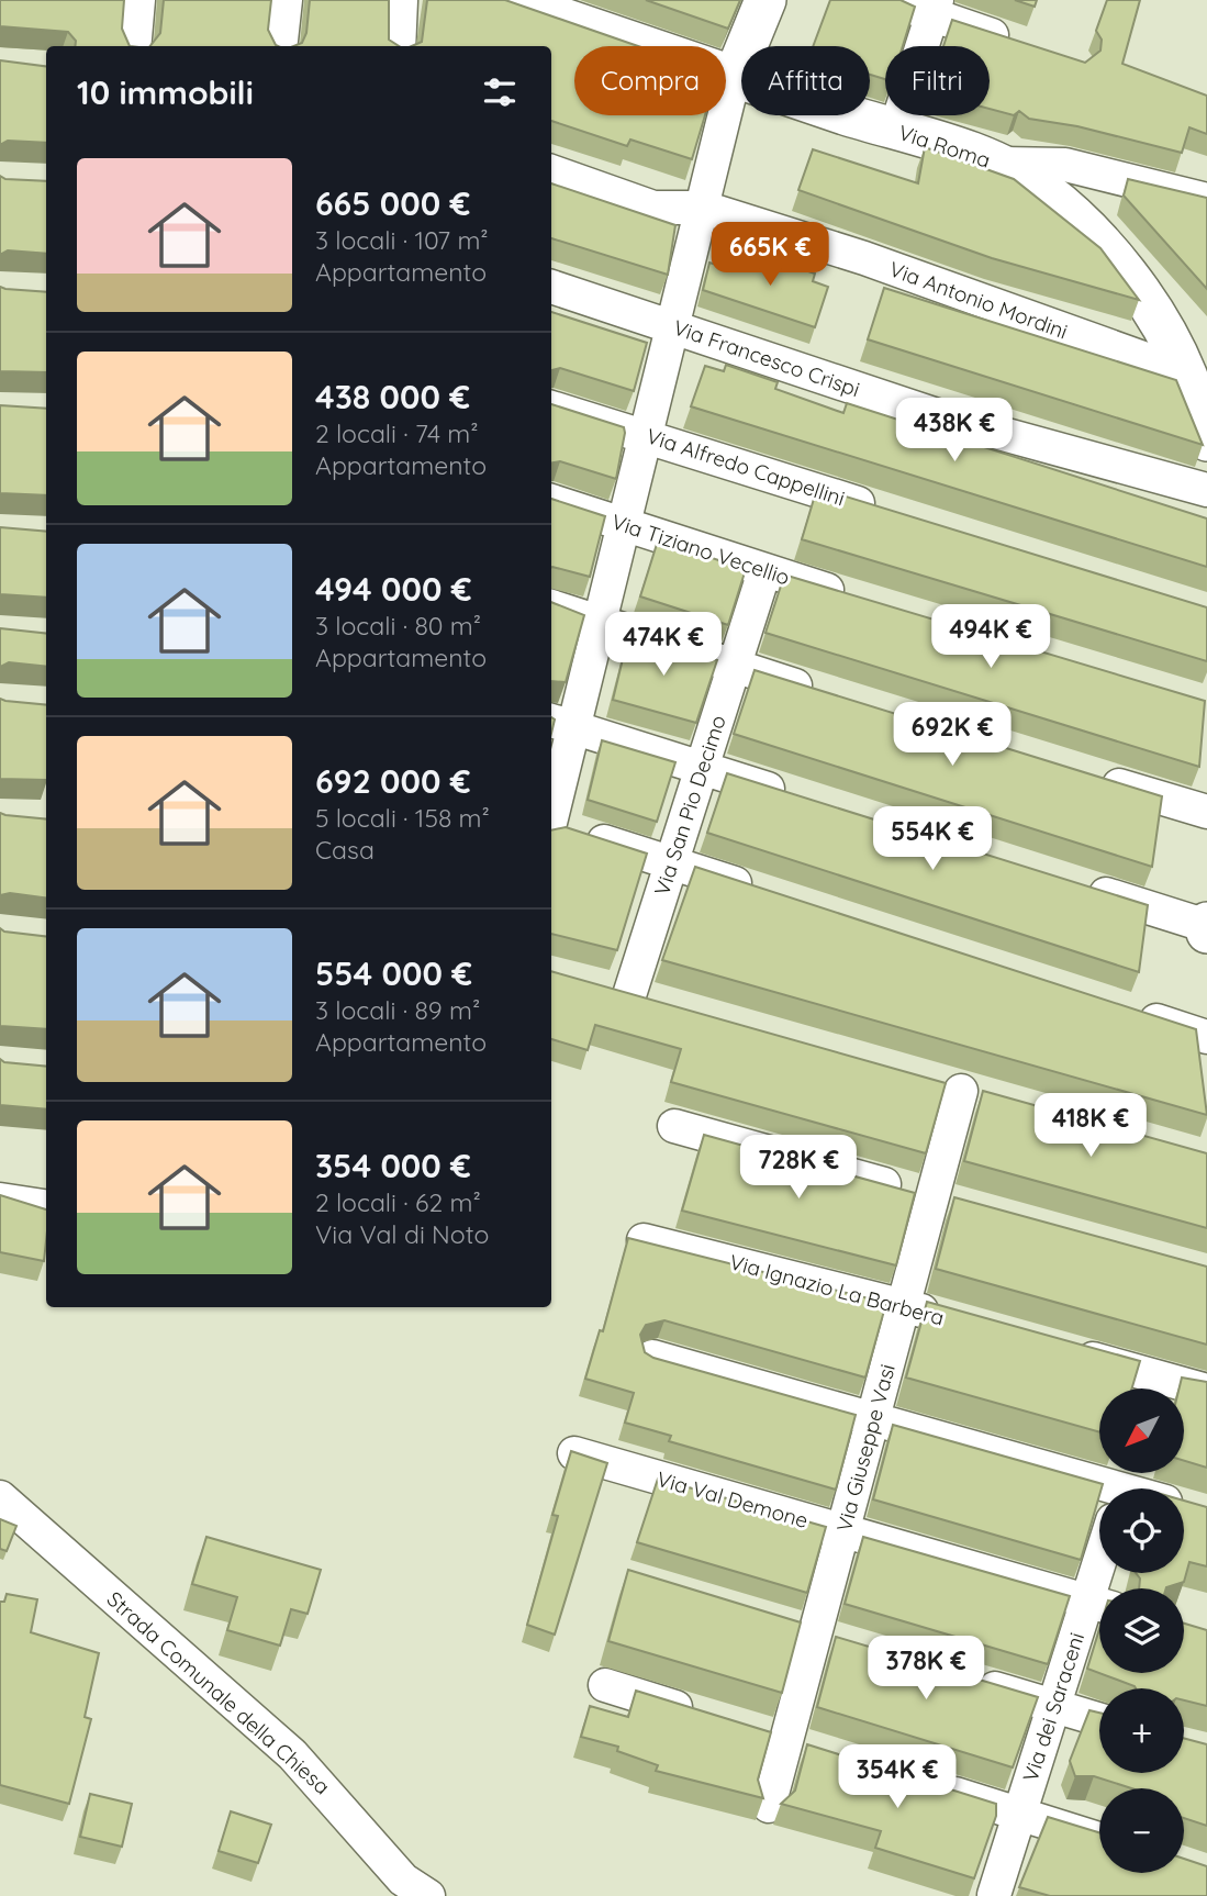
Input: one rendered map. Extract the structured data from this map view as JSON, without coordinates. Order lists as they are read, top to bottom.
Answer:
{
  "streets": {
    "street": [
      "Via Roma",
      "Via Antonio Mordini",
      "Via Francesco Crispi",
      "Via Alfredo Cappellini",
      "Via Tiziano Vecellio",
      "Via San Pio Decimo",
      "Via Ignazio La Barbera",
      "Via Giuseppe Vasi",
      "Via Val Demone",
      "Strada Comunale della Chiesa",
      "Via dei Saraceni"
    ]
  },
  "crossings": [
    ["Via Roma", "Via Antonio Mordini"],
    ["Via Tiziano Vecellio", "Via San Pio Decimo"],
    ["Via Ignazio La Barbera", "Via Giuseppe Vasi"],
    ["Via Giuseppe Vasi", "Via Val Demone"]
  ],
  "north": "bottom left",
  "page": {
    "chip": ["Compra", "Affitta", "Filtri"],
    "heading": "10 immobili",
    "list": [
      {
        "name": "665 000 €",
        "note": "3 locali · 107 m² · Appartamento"
      },
      {
        "name": "438 000 €",
        "note": "2 locali · 74 m² · Appartamento"
      },
      {
        "name": "494 000 €",
        "note": "3 locali · 80 m² · Appartamento"
      },
      {
        "name": "692 000 €",
        "note": "5 locali · 158 m² · Casa"
      },
      {
        "name": "554 000 €",
        "note": "3 locali · 89 m² · Appartamento"
      },
      {
        "name": "354 000 €",
        "note": "2 locali · 62 m² · Via Val di Noto"
      }
    ],
    "price": [
      "665K €",
      "438K €",
      "494K €",
      "474K €",
      "692K €",
      "554K €",
      "418K €",
      "728K €",
      "378K €",
      "354K €"
    ],
    "map_buttons": ["+", "−"]
  }
}
